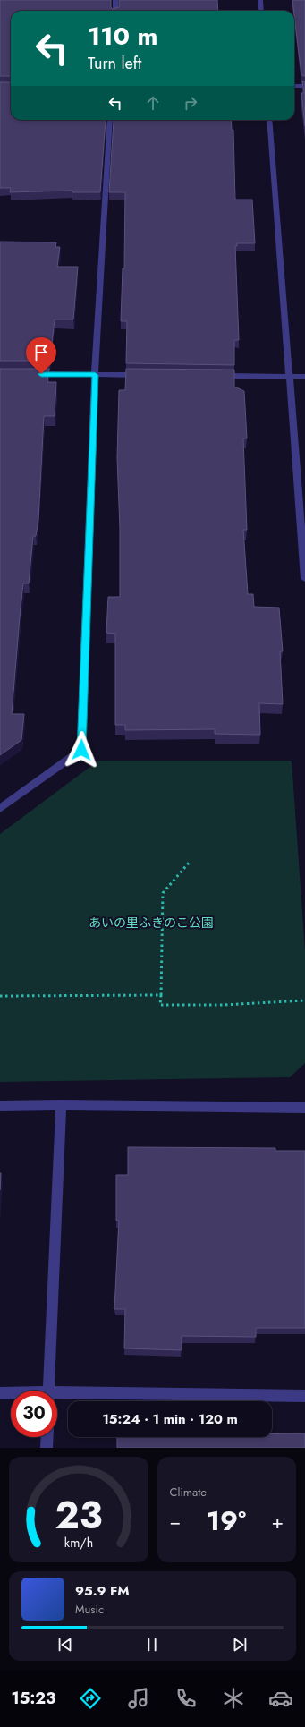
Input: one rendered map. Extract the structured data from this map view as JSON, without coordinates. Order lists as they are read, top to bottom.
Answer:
{
  "parks": ["あいの里ふきのこ公園"],
  "page": {
    "turn": ["110 m", "Turn left"],
    "limit": "30",
    "trip": "15:24 · 1 min · 120 m",
    "tile": "Climate",
    "heat": ["−", "19°", "+"],
    "song": ["95.9 FM", "Music"],
    "tabs": "15:23",
    "gauge": ["23", "km/h"]
  }
}
